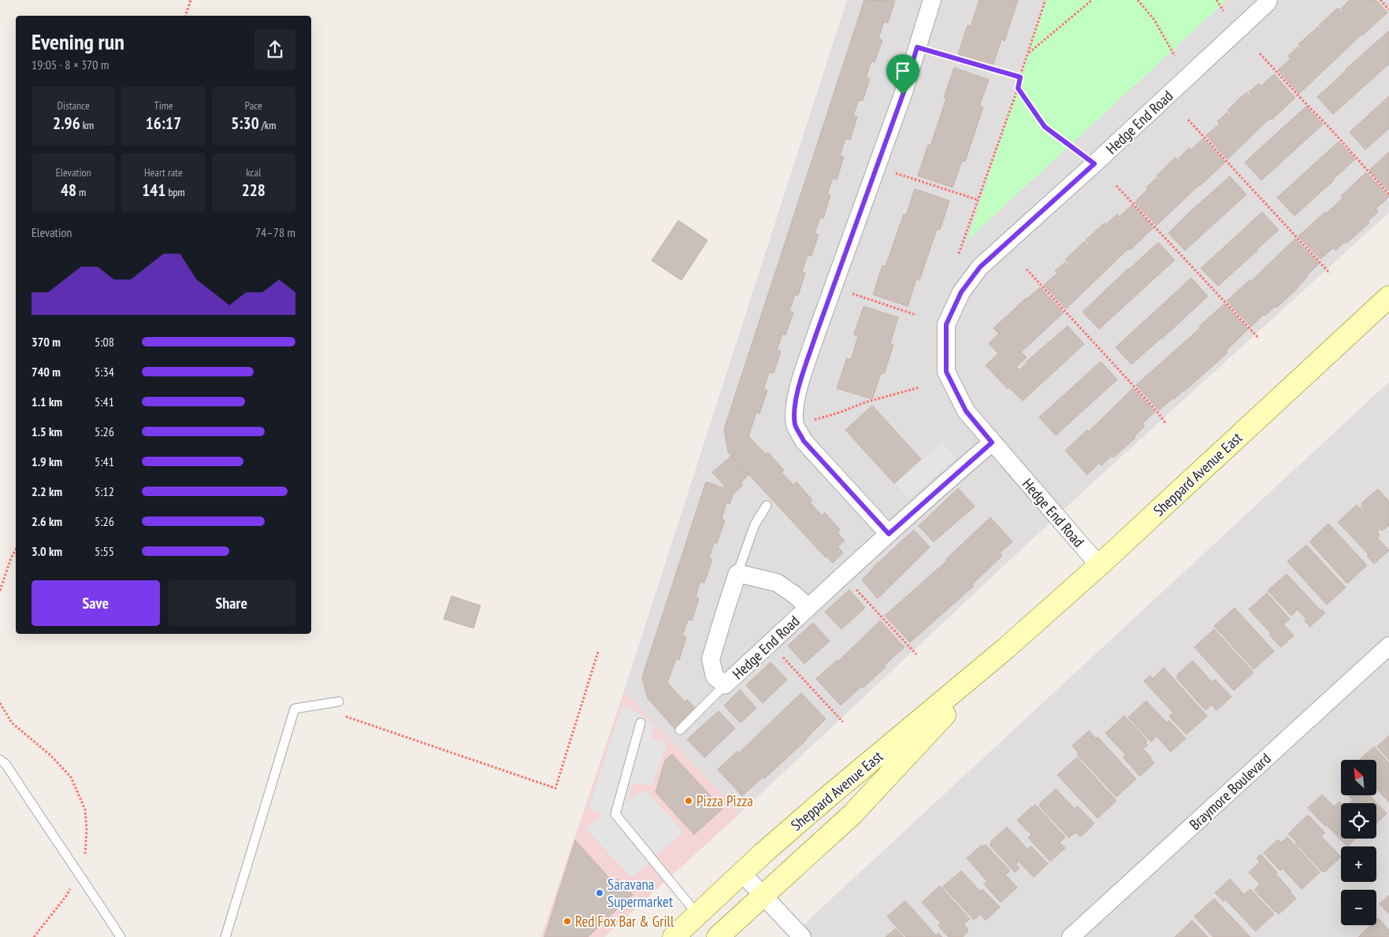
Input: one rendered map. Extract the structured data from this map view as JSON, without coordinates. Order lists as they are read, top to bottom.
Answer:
{
  "streets": {
    "main road": ["Sheppard Avenue East"],
    "street": ["Hedge End Road", "Braymore Boulevard"]
  },
  "crossings": [
    ["Hedge End Road", "Sheppard Avenue East"]
  ],
  "places": ["Pizza Pizza", "Saravana Supermarket", "Red Fox Bar & Grill"],
  "north": "top left",
  "page": {
    "heading": ["Evening run", "19:05 · 8 × 370 m"],
    "stats": [
      ["Distance", "2.96 km"],
      ["Time", "16:17"],
      ["Pace", "5:30 /km"],
      ["Elevation", "48 m"],
      ["Heart rate", "141 bpm"],
      ["kcal", "228"]
    ],
    "chart": ["Elevation", "74–78 m"],
    "list": [
      {
        "name": "370 m",
        "note": "5:08"
      },
      {
        "name": "740 m",
        "note": "5:34"
      },
      {
        "name": "1.1 km",
        "note": "5:41"
      },
      {
        "name": "1.5 km",
        "note": "5:26"
      },
      {
        "name": "1.9 km",
        "note": "5:41"
      },
      {
        "name": "2.2 km",
        "note": "5:12"
      },
      {
        "name": "2.6 km",
        "note": "5:26"
      },
      {
        "name": "3.0 km",
        "note": "5:55"
      }
    ],
    "buttons": ["Save", "Share"],
    "map_buttons": ["+", "−"]
  }
}
